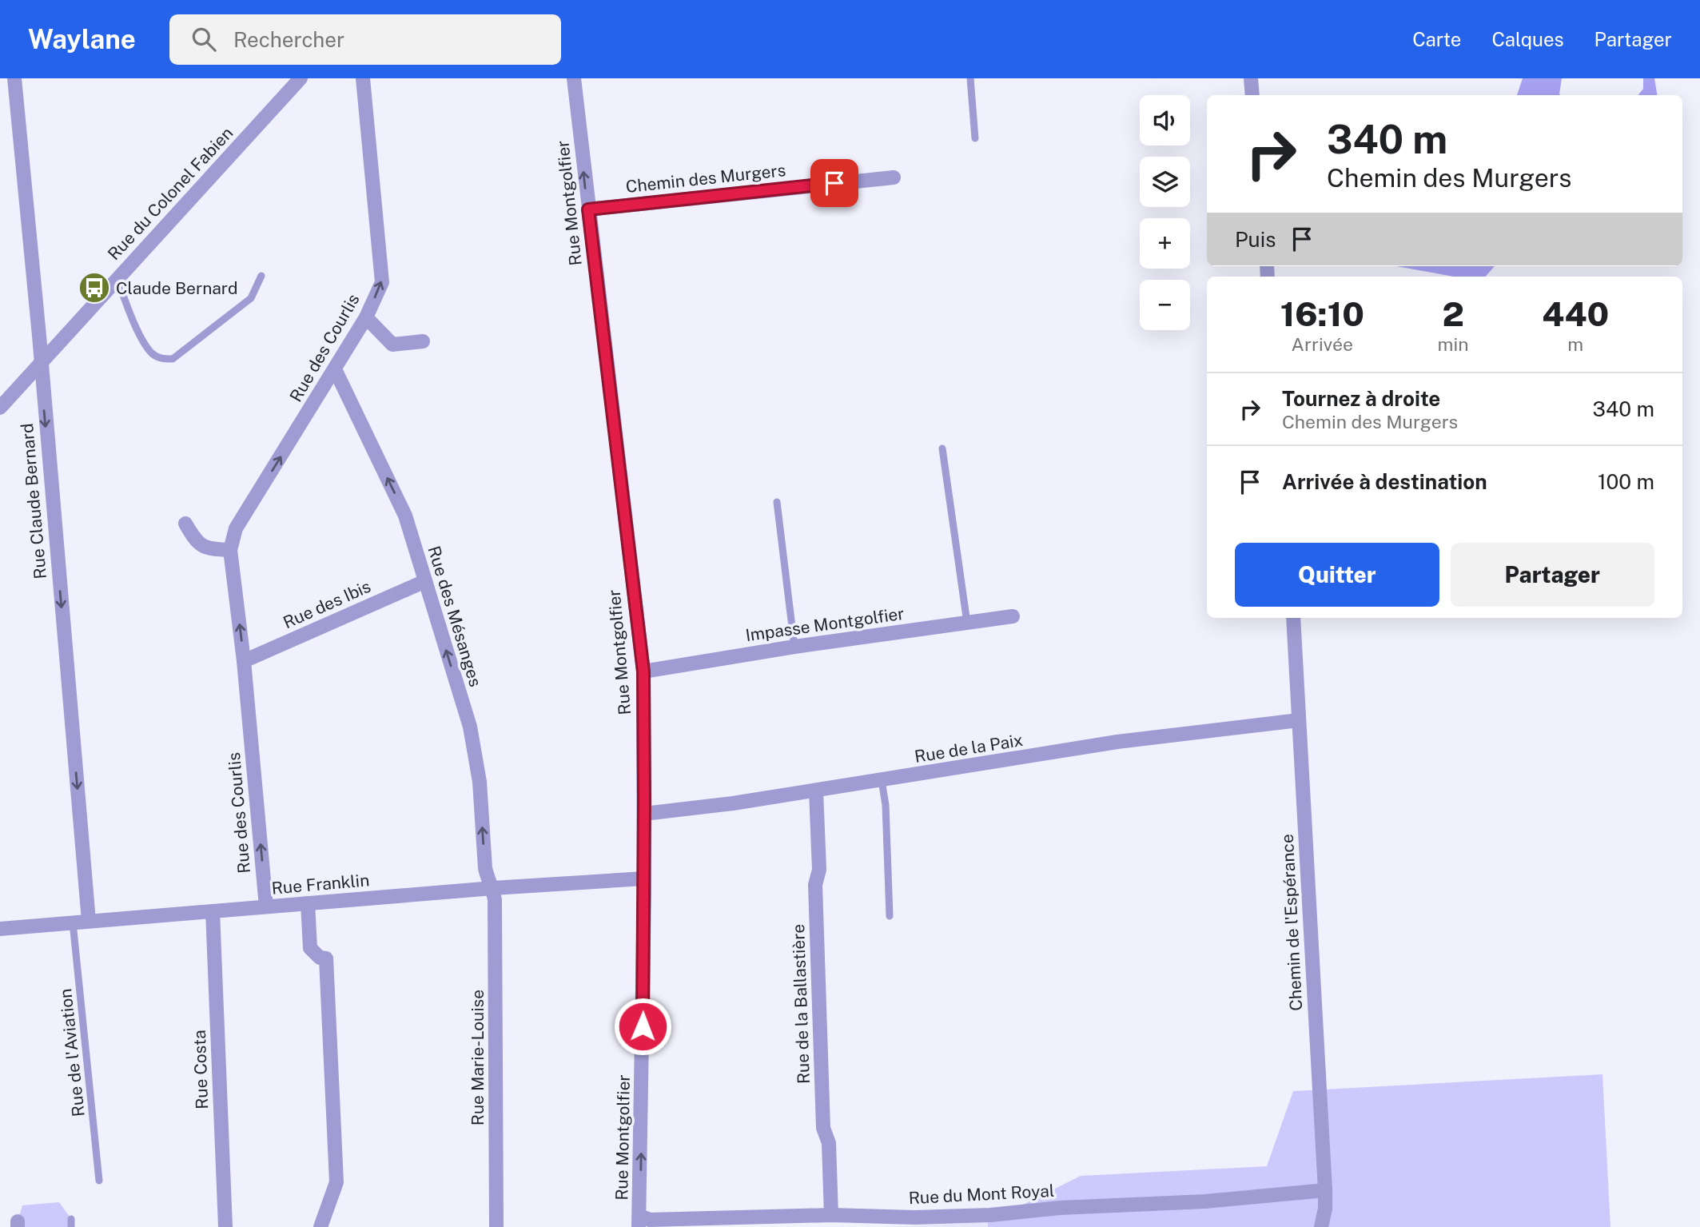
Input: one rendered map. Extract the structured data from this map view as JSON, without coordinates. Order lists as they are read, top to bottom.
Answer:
{
  "streets": {
    "street": [
      "Chemin des Murgers",
      "Rue du Colonel Fabien",
      "Rue Montgolfier",
      "Rue des Courlis",
      "Rue Claude Bernard",
      "Rue des Ibis",
      "Rue des Mésanges",
      "Impasse Montgolfier",
      "Rue de la Paix",
      "Rue Franklin",
      "Chemin de l'Espérance",
      "Rue de la Ballastière",
      "Rue Marie-Louise",
      "Rue Costa",
      "Rue du Mont Royal"
    ],
    "lane": ["Rue de l'Aviation"]
  },
  "crossings": [
    ["Chemin des Murgers", "Rue Montgolfier"],
    ["Rue du Colonel Fabien", "Rue Claude Bernard"],
    ["Rue Montgolfier", "Impasse Montgolfier"],
    ["Rue Montgolfier", "Rue de la Paix"],
    ["Rue Montgolfier", "Rue Franklin"],
    ["Rue Montgolfier", "Rue du Mont Royal"],
    ["Rue des Courlis", "Rue des Ibis"],
    ["Rue des Courlis", "Rue des Mésanges"],
    ["Rue des Courlis", "Rue Franklin"],
    ["Rue Claude Bernard", "Rue Franklin"],
    ["Rue des Ibis", "Rue des Mésanges"],
    ["Rue des Mésanges", "Rue Franklin"],
    ["Rue des Mésanges", "Rue Marie-Louise"],
    ["Rue de la Paix", "Chemin de l'Espérance"],
    ["Rue de la Paix", "Rue de la Ballastière"],
    ["Rue Franklin", "Rue de l'Aviation"],
    ["Rue Franklin", "Rue Marie-Louise"],
    ["Rue Franklin", "Rue Costa"],
    ["Chemin de l'Espérance", "Rue du Mont Royal"],
    ["Rue de la Ballastière", "Rue du Mont Royal"]
  ],
  "one_way": [
    "Rue Montgolfier",
    "Rue des Courlis",
    "Rue Claude Bernard",
    "Rue des Mésanges"
  ],
  "places": {
    "bus stop": ["Claude Bernard"]
  },
  "page": {
    "header": "Waylane",
    "search": "Rechercher",
    "nav": ["Carte", "Calques", "Partager"],
    "map_buttons": ["+", "−"],
    "turn": ["340 m", "Chemin des Murgers"],
    "then": "Puis",
    "eta": [
      "16:10",
      "Arrivée",
      "2",
      "min",
      "440",
      "m"
    ],
    "list": [
      {
        "name": "Tournez à droite",
        "note": "Chemin des Murgers",
        "value": "340 m"
      },
      {
        "name": "Arrivée à destination",
        "value": "100 m"
      }
    ],
    "buttons": ["Quitter", "Partager"]
  }
}
